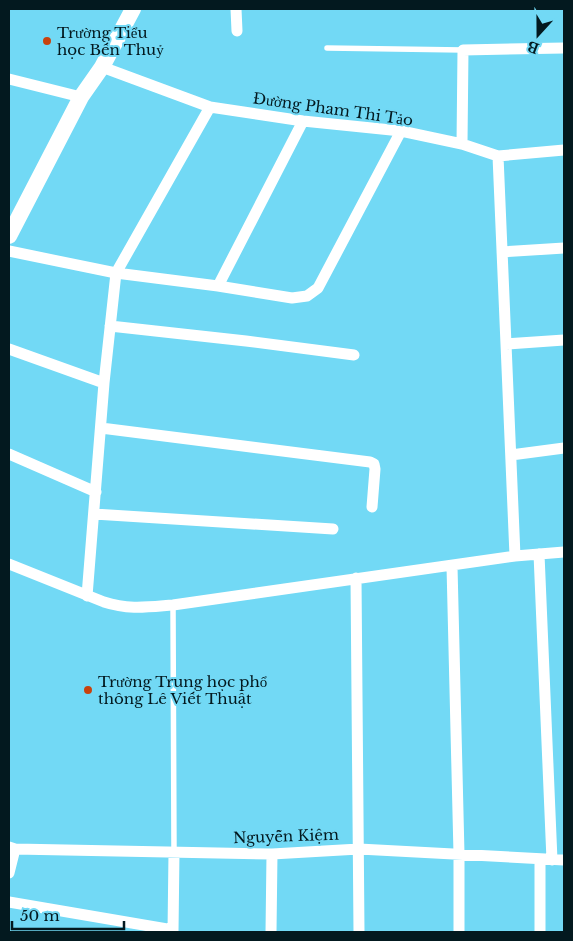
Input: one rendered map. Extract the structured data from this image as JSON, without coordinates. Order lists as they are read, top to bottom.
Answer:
{
  "streets": {
    "street": ["Đường Pham Thi Tảo", "Nguyễn Kiệm"]
  },
  "places": ["Trường Tiểu học Bến Thuỷ", "Trường Trung học phổ thông Lê Viết Thuật"],
  "scale_bar": "50 m",
  "north": "bottom"
}
